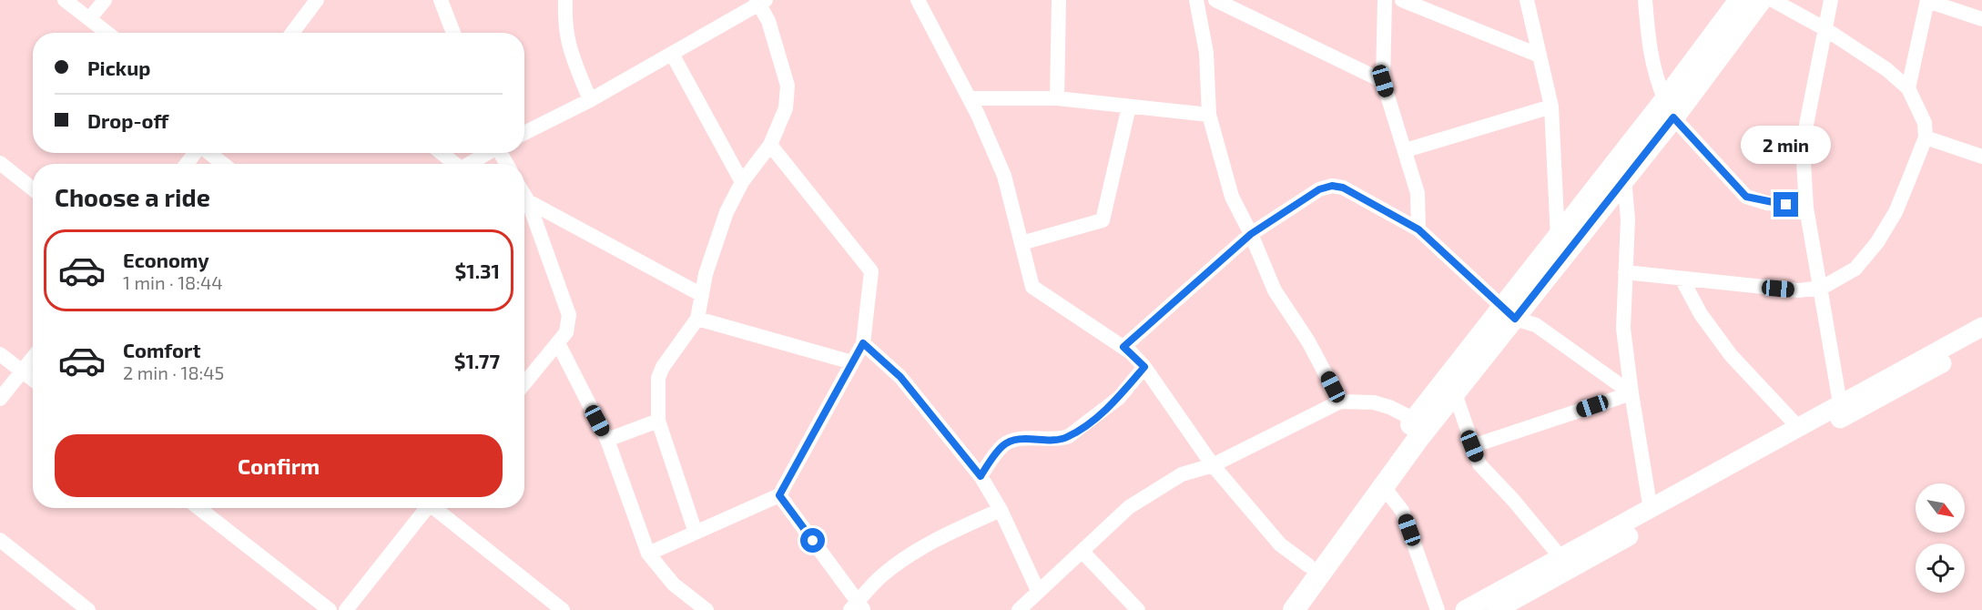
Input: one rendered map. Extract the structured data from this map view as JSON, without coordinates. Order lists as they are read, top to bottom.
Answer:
{
  "north": "bottom right",
  "page": {
    "banner": ["Pickup", "Drop-off"],
    "bubble": "2 min",
    "heading": "Choose a ride",
    "list": [
      {
        "name": "Economy",
        "note": "1 min · 18:44",
        "value": "$1.31"
      },
      {
        "name": "Comfort",
        "note": "2 min · 18:45",
        "value": "$1.77"
      }
    ],
    "buttons": "Confirm"
  }
}
